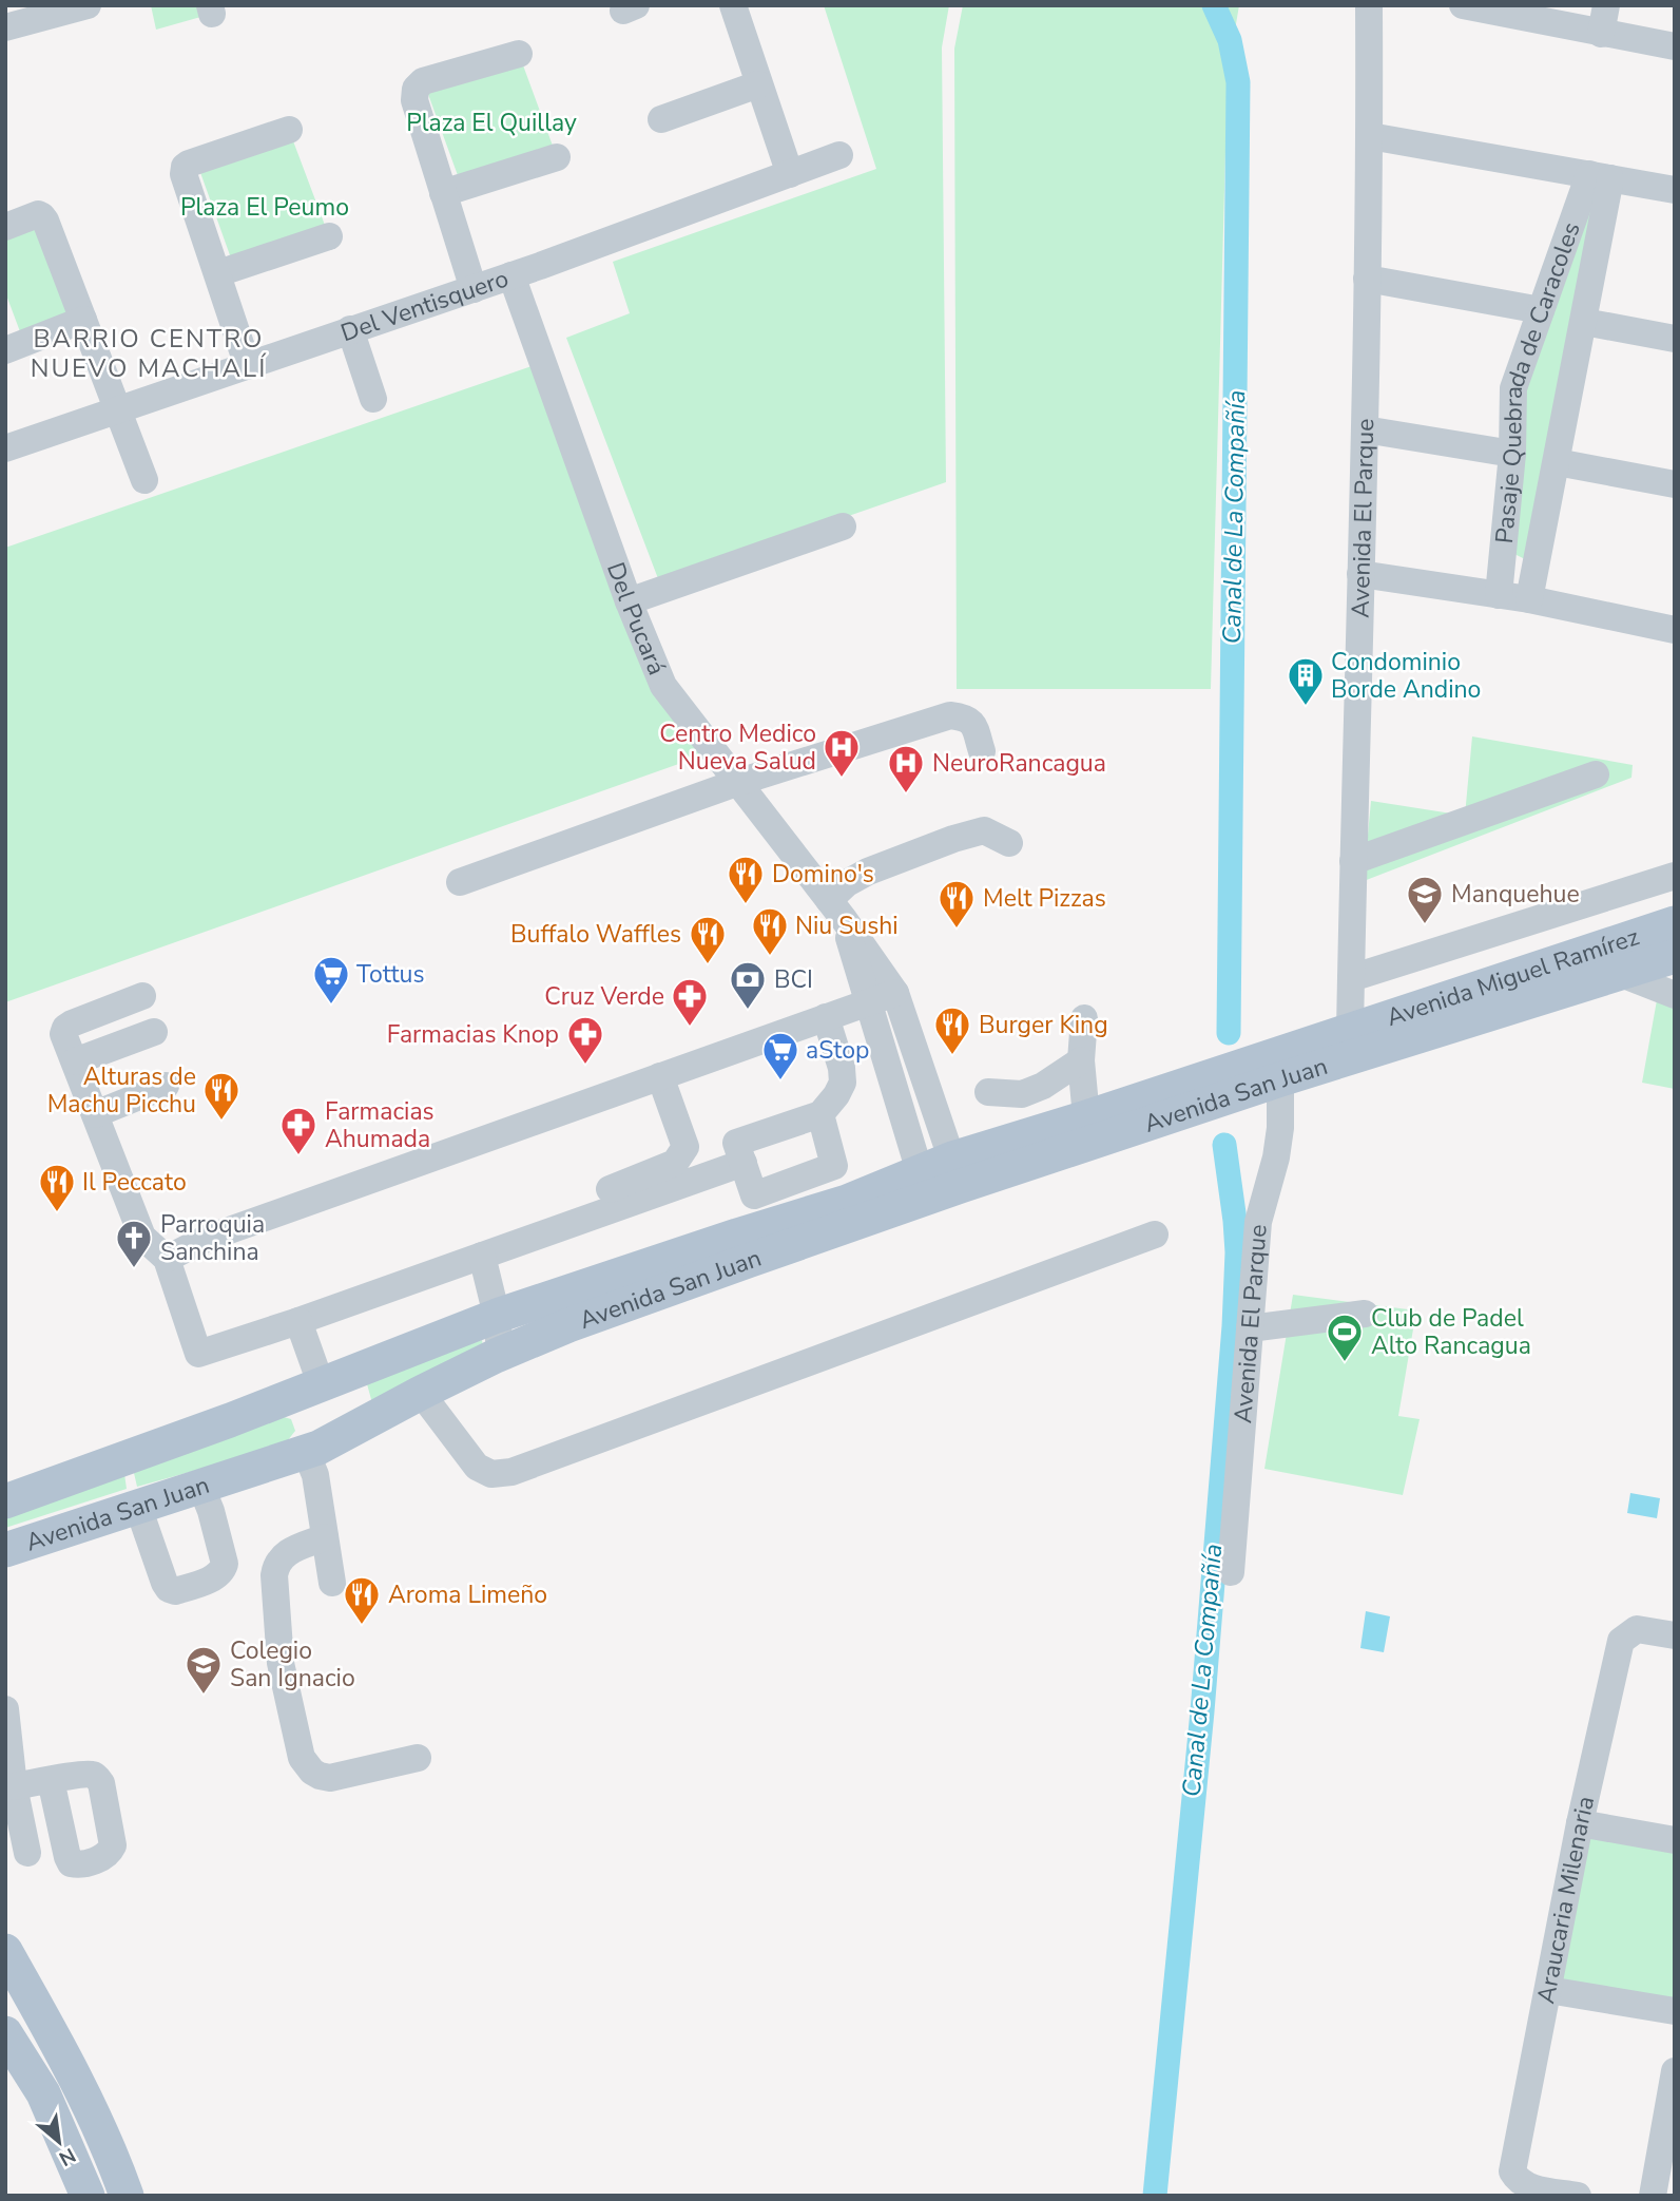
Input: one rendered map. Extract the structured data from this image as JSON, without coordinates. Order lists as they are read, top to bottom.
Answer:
{
  "streets": {
    "main road": ["Avenida Miguel Ramírez", "Avenida San Juan"],
    "street": [
      "Del Ventisquero",
      "Pasaje Quebrada de Caracoles",
      "Avenida El Parque",
      "Del Pucará",
      "Araucaria Milenaria"
    ]
  },
  "crossings": [
    ["Del Ventisquero", "Del Pucará"],
    ["Avenida El Parque", "Avenida Miguel Ramírez"],
    ["Avenida El Parque", "Avenida San Juan"],
    ["Del Pucará", "Avenida San Juan"],
    ["Avenida Miguel Ramírez", "Avenida San Juan"]
  ],
  "districts": ["BARRIO CENTRO NUEVO MACHALÍ"],
  "water": ["Canal de La Compañía"],
  "parks": ["Plaza El Quillay", "Plaza El Peumo"],
  "places": {
    "building": ["Condominio Borde Andino"],
    "hospital": ["Centro Medico Nueva Salud", "NeuroRancagua"],
    "restaurant": [
      "Domino's",
      "Melt Pizzas",
      "Niu Sushi",
      "Buffalo Waffles",
      "Burger King",
      "Alturas de Machu Picchu",
      "Il Peccato",
      "Aroma Limeño"
    ],
    "school or university": ["Manquehue", "Colegio San Ignacio"],
    "supermarket": ["Tottus", "aStop"],
    "bank": ["BCI"],
    "pharmacy": ["Cruz Verde", "Farmacias Knop", "Farmacias Ahumada"],
    "church": ["Parroquia Sanchina"],
    "sports": ["Club de Padel Alto Rancagua"]
  },
  "north": "bottom right"
}
